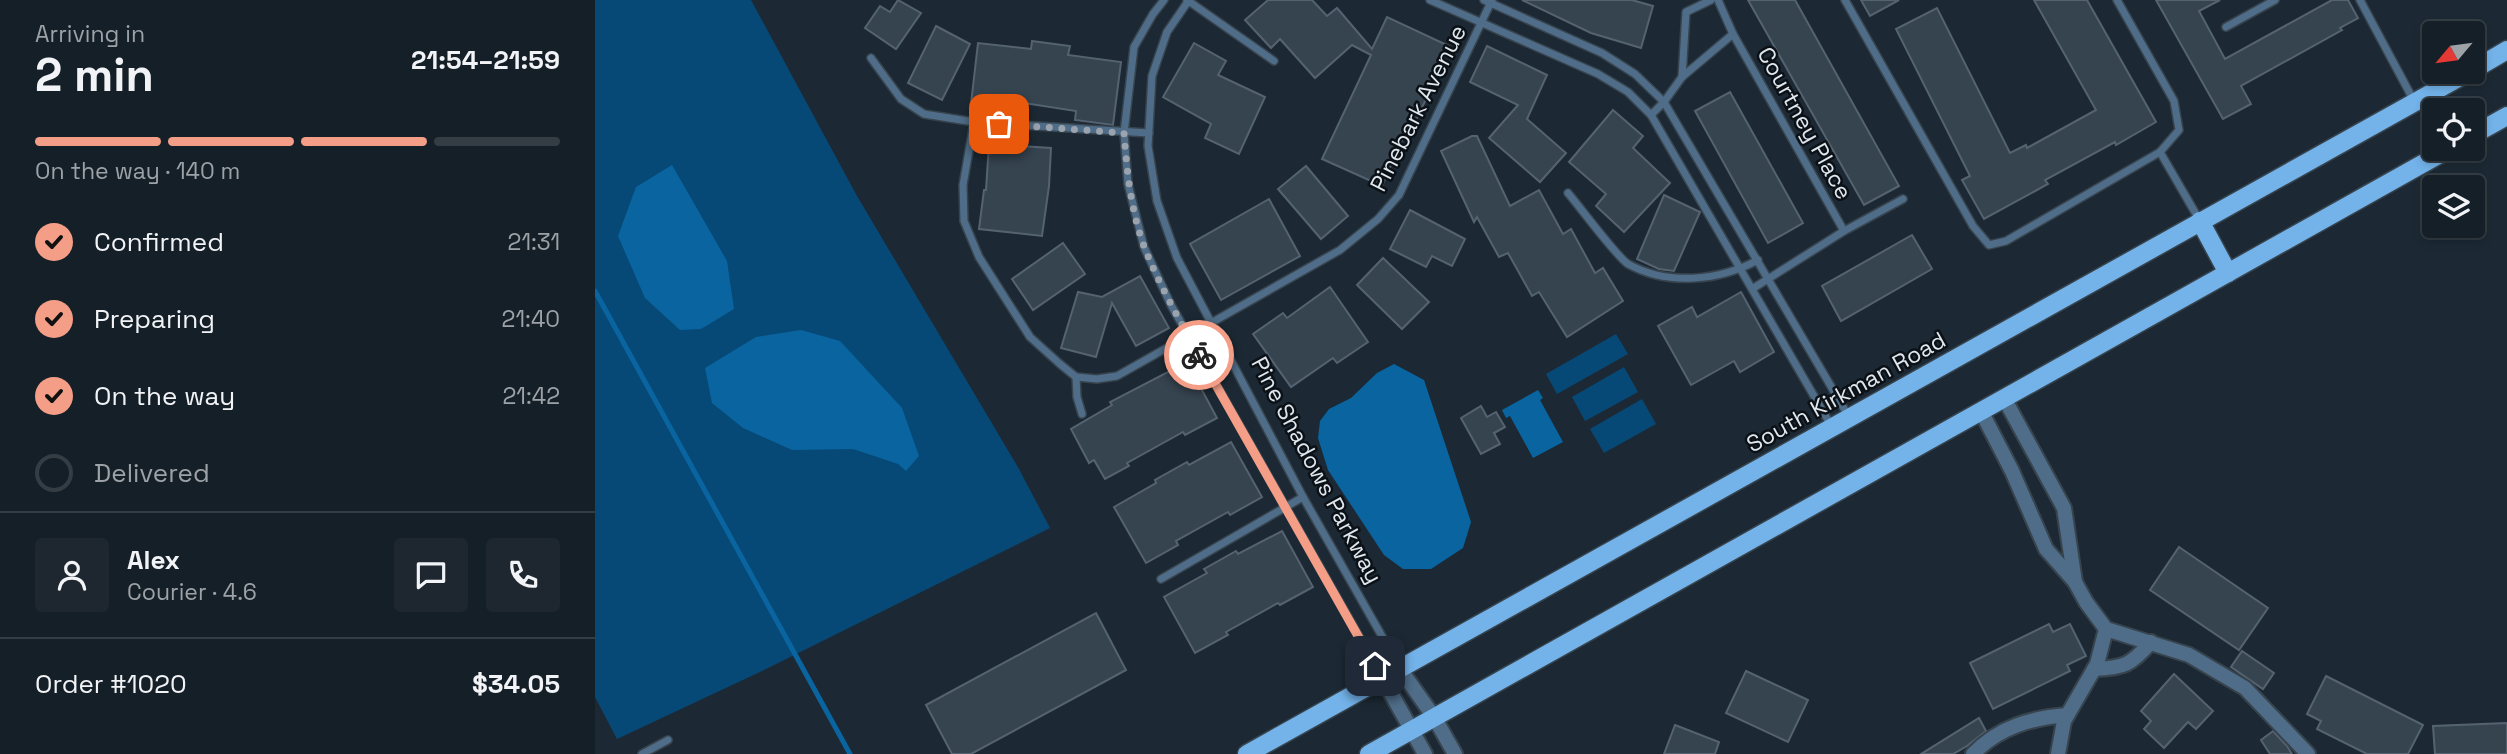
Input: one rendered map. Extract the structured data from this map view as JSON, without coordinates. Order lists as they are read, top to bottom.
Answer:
{
  "streets": {
    "main road": ["South Kirkman Road"],
    "street": ["Pine Shadows Parkway"],
    "lane": ["Pinebark Avenue", "Courtney Place"]
  },
  "crossings": [
    ["Pinebark Avenue", "Pine Shadows Parkway"],
    ["South Kirkman Road", "Pine Shadows Parkway"]
  ],
  "north": "bottom left",
  "page": {
    "heading": ["2 min", "Arriving in", "21:54–21:59"],
    "panel": [
      "Alex",
      "Courier · 4.6",
      "Order #1020",
      "$34.05"
    ],
    "bar": "On the way · 140 m",
    "list": [
      ["Confirmed", "21:31"],
      ["Preparing", "21:40"],
      ["On the way", "21:42"],
      "Delivered"
    ]
  }
}
